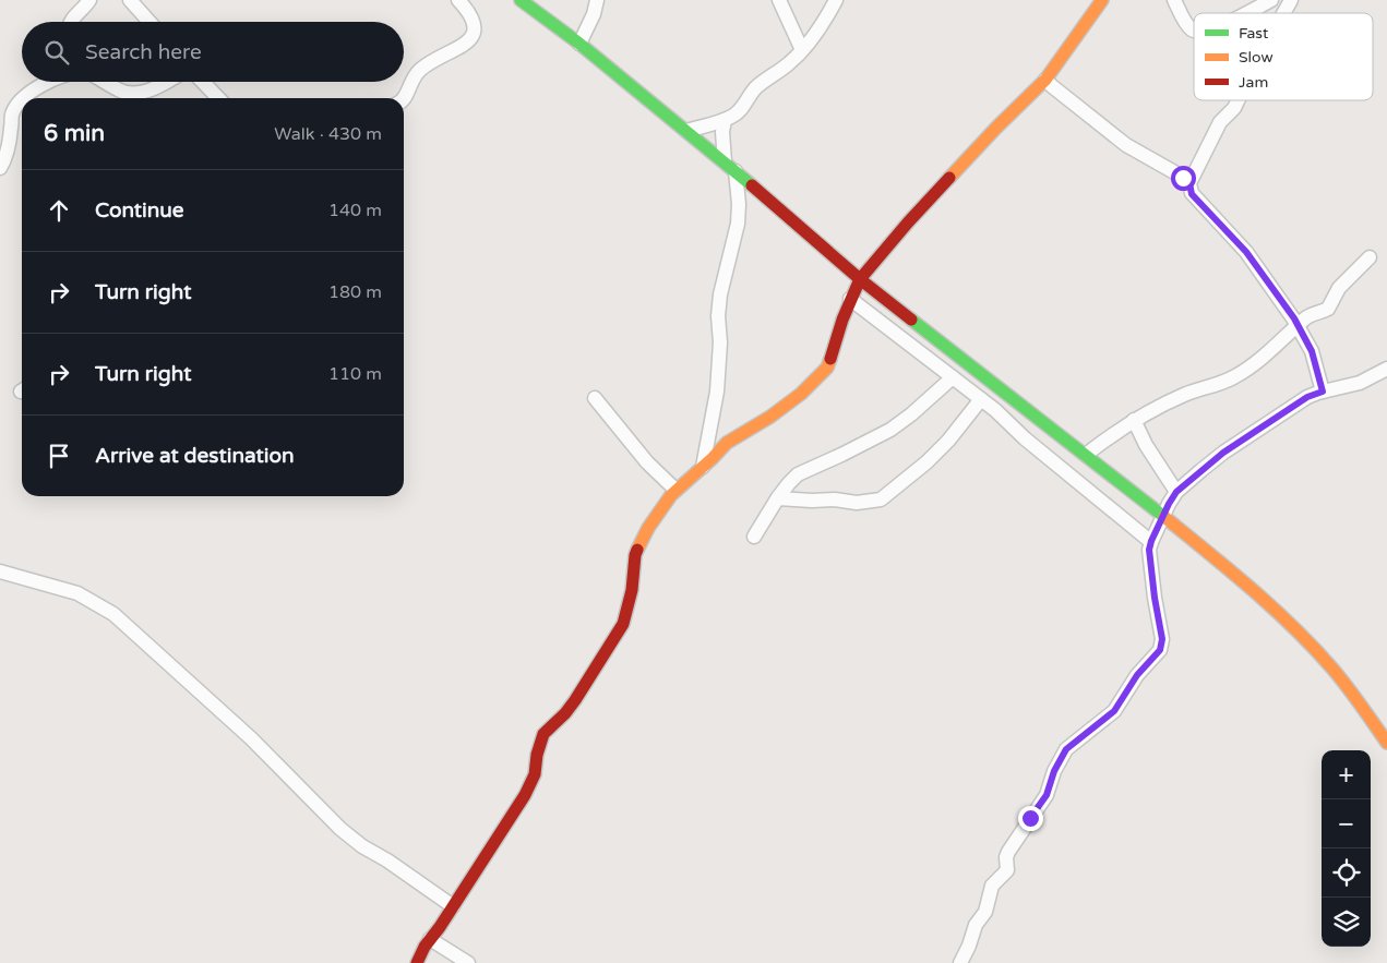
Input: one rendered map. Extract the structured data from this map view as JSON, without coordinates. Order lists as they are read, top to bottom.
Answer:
{
  "legend": ["Fast", "Slow", "Jam"],
  "page": {
    "search": "Search here",
    "heading": ["6 min", "Walk · 430 m"],
    "list": [
      ["Continue", "140 m"],
      ["Turn right", "180 m"],
      ["Turn right", "110 m"],
      "Arrive at destination"
    ],
    "map_buttons": ["+", "−"]
  }
}
